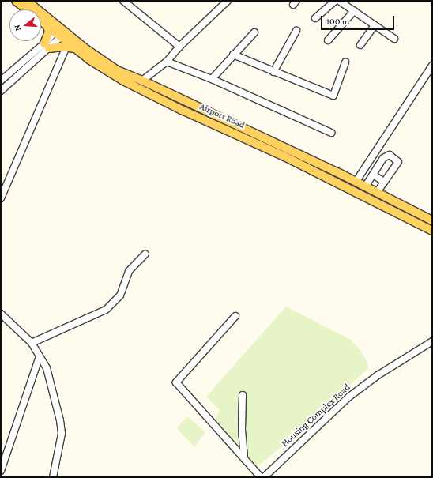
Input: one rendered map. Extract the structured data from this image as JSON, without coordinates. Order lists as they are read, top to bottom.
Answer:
{
  "streets": {
    "main road": ["Airport Road"],
    "street": ["Housing Complex Road"]
  },
  "scale_bar": "100 m",
  "north": "left"
}
